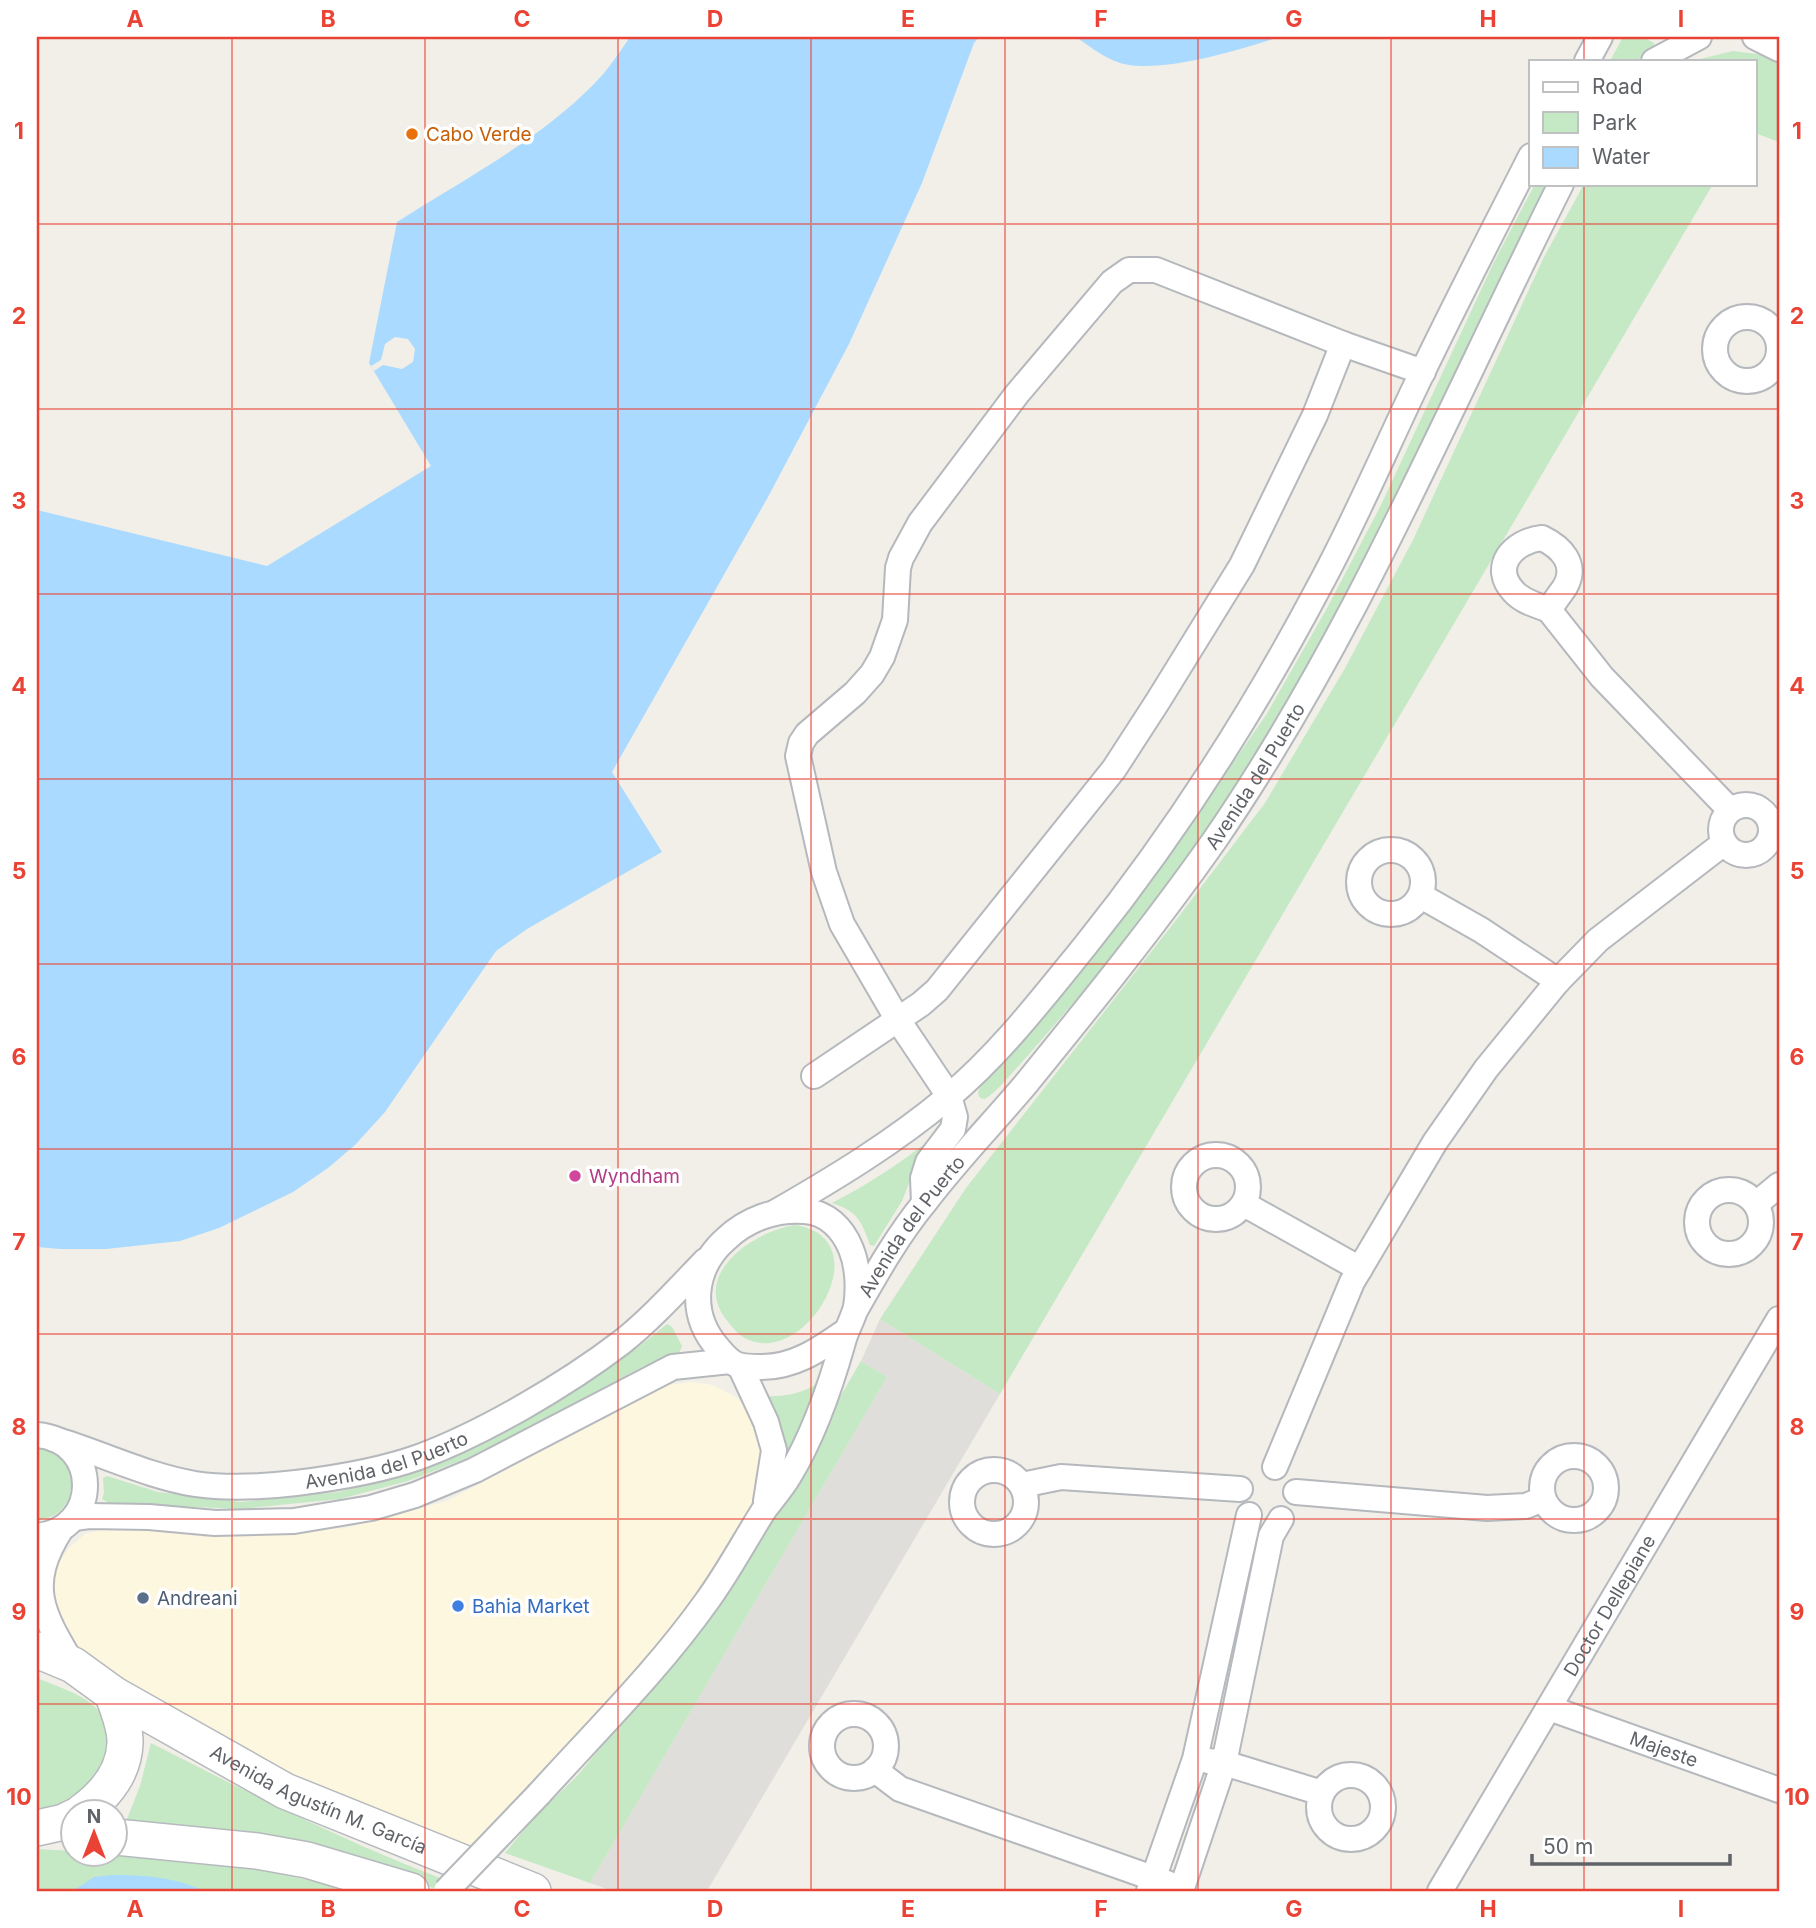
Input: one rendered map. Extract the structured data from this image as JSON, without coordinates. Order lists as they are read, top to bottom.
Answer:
{
  "streets": {
    "main road": ["Avenida Agustín M. García"],
    "street": ["Avenida del Puerto", "Doctor Dellepiane", "Majeste"]
  },
  "crossings": [
    ["Doctor Dellepiane", "Majeste"]
  ],
  "places": [
    "Cabo Verde",
    "Wyndham",
    "Andreani",
    "Bahia Market"
  ],
  "legend": ["Road", "Park", "Water"],
  "scale_bar": "50 m",
  "north": "top",
  "grid": {
    "columns": [
      "A",
      "B",
      "C",
      "D",
      "E",
      "F",
      "G",
      "H",
      "I"
    ],
    "rows": [
      "1",
      "2",
      "3",
      "4",
      "5",
      "6",
      "7",
      "8",
      "9",
      "10"
    ]
  }
}
